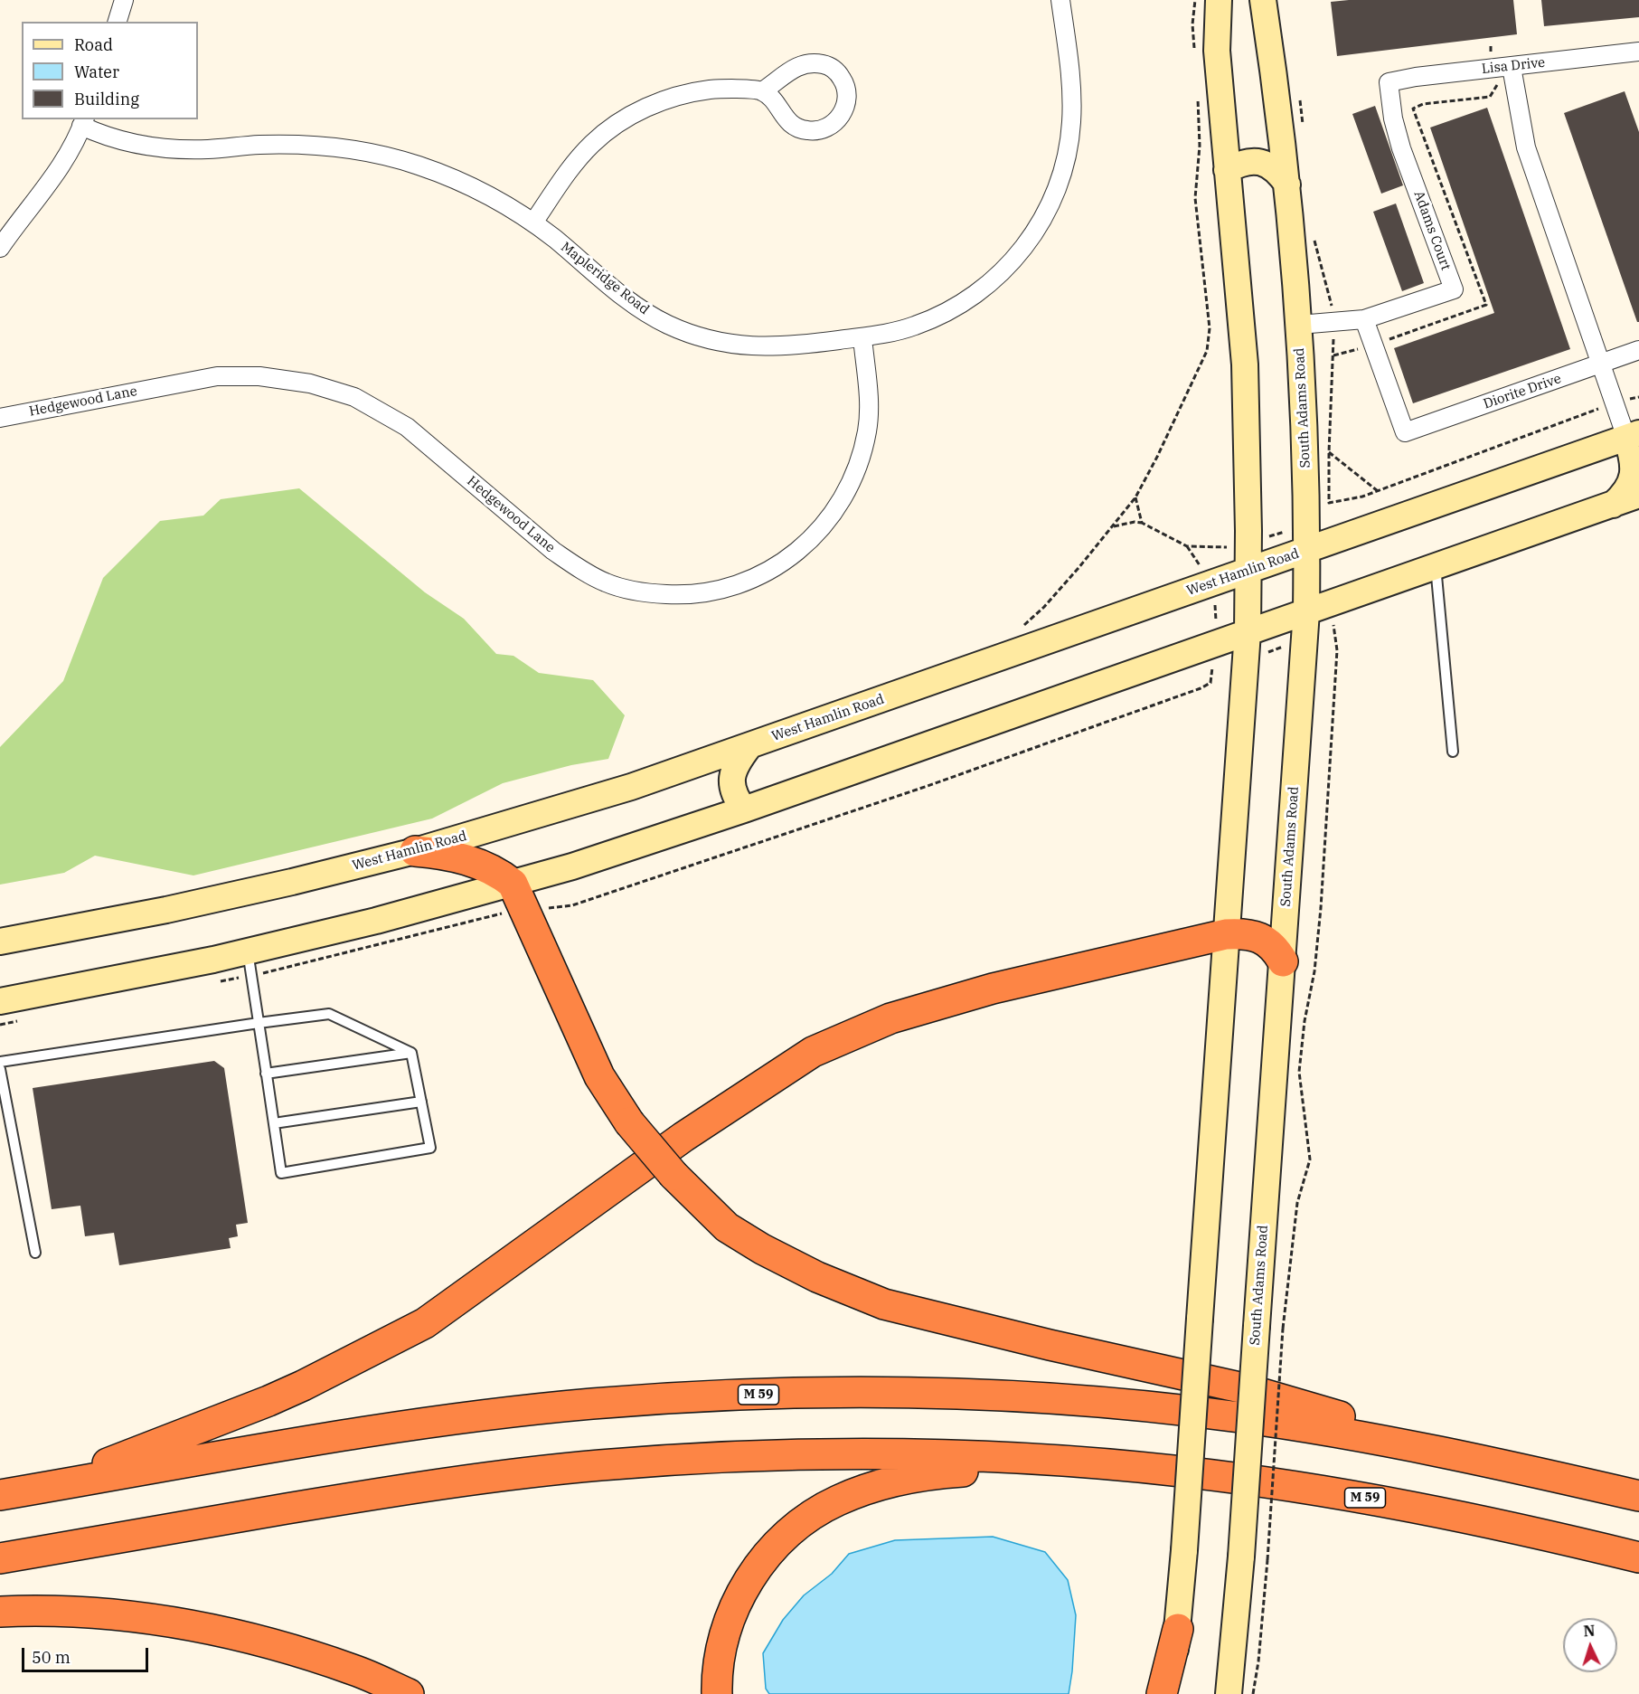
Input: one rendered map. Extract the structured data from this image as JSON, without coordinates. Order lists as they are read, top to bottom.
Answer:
{
  "streets": {
    "highway": ["M 59"],
    "main road": ["South Adams Road", "West Hamlin Road"],
    "street": [
      "Lisa Drive",
      "Adams Court",
      "Mapleridge Road",
      "Diorite Drive",
      "Hedgewood Lane"
    ]
  },
  "crossings": [
    ["Lisa Drive", "Adams Court"],
    ["Adams Court", "Diorite Drive"],
    ["Adams Court", "South Adams Road"],
    ["Mapleridge Road", "Hedgewood Lane"],
    ["South Adams Road", "West Hamlin Road"]
  ],
  "legend": ["Road", "Water", "Building"],
  "scale_bar": "50 m",
  "north": "top"
}
